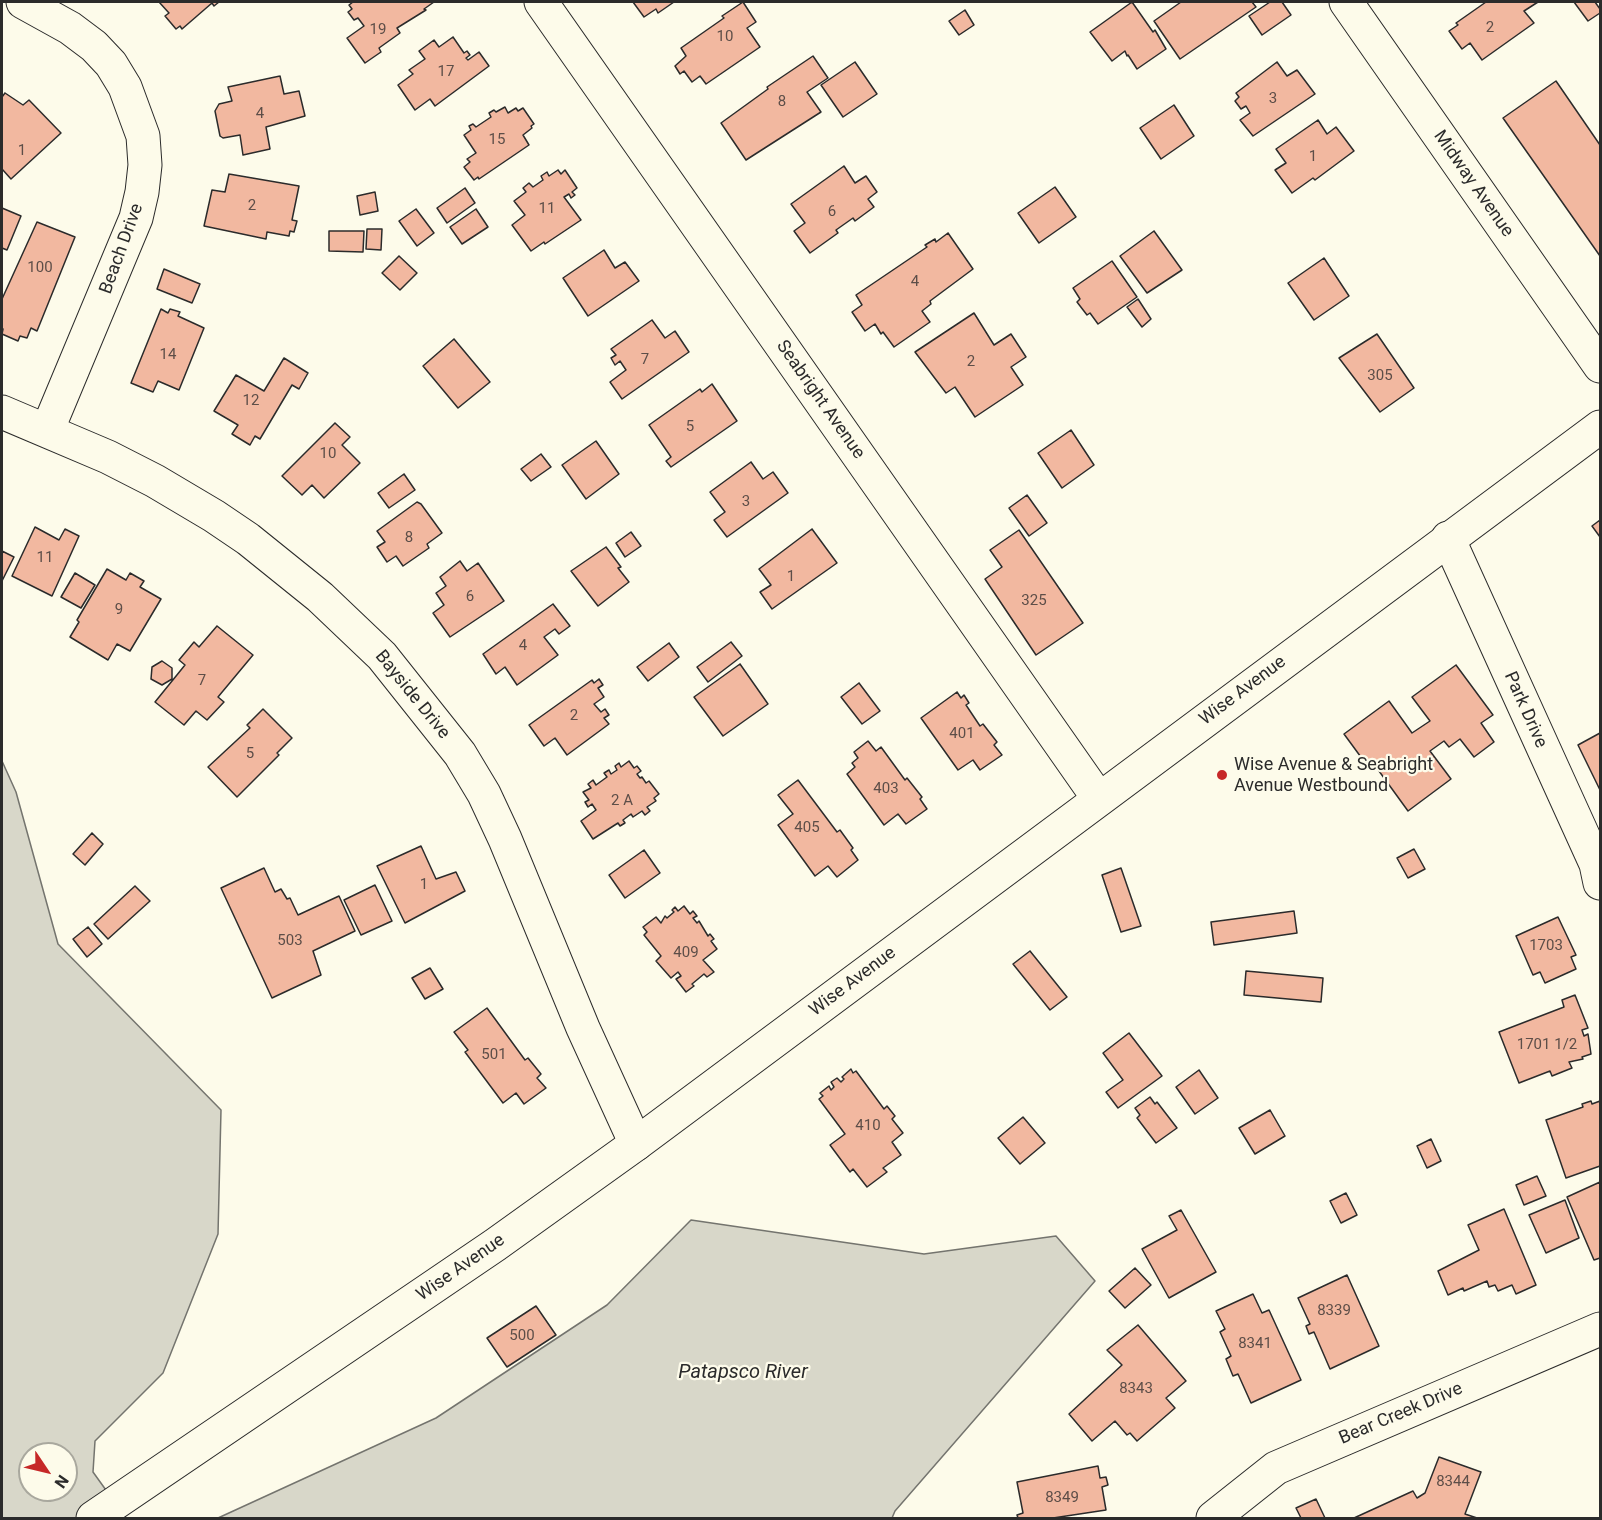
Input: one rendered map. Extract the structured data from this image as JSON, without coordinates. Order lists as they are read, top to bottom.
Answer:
{
  "streets": {
    "street": [
      "Midway Avenue",
      "Beach Drive",
      "Seabright Avenue",
      "Wise Avenue",
      "Bayside Drive",
      "Park Drive",
      "Bear Creek Drive"
    ]
  },
  "crossings": [
    ["Beach Drive", "Bayside Drive"],
    ["Seabright Avenue", "Wise Avenue"],
    ["Wise Avenue", "Bayside Drive"],
    ["Wise Avenue", "Park Drive"]
  ],
  "water": ["Patapsco River"],
  "places": ["Wise Avenue & Seabright Avenue Westbound"],
  "house_numbers": [
    "2",
    "19",
    "10",
    "17",
    "3",
    "8",
    "4",
    "15",
    "1",
    "1",
    "2",
    "11",
    "6",
    "100",
    "4",
    "14",
    "7",
    "2",
    "305",
    "12",
    "5",
    "10",
    "3",
    "8",
    "11",
    "1",
    "6",
    "325",
    "9",
    "4",
    "7",
    "2",
    "401",
    "5",
    "403",
    "2 A",
    "405",
    "1",
    "503",
    "1703",
    "409",
    "1701 1/2",
    "501",
    "410",
    "8339",
    "500",
    "8341",
    "8343",
    "8344",
    "8349"
  ],
  "north": "bottom right"
}
